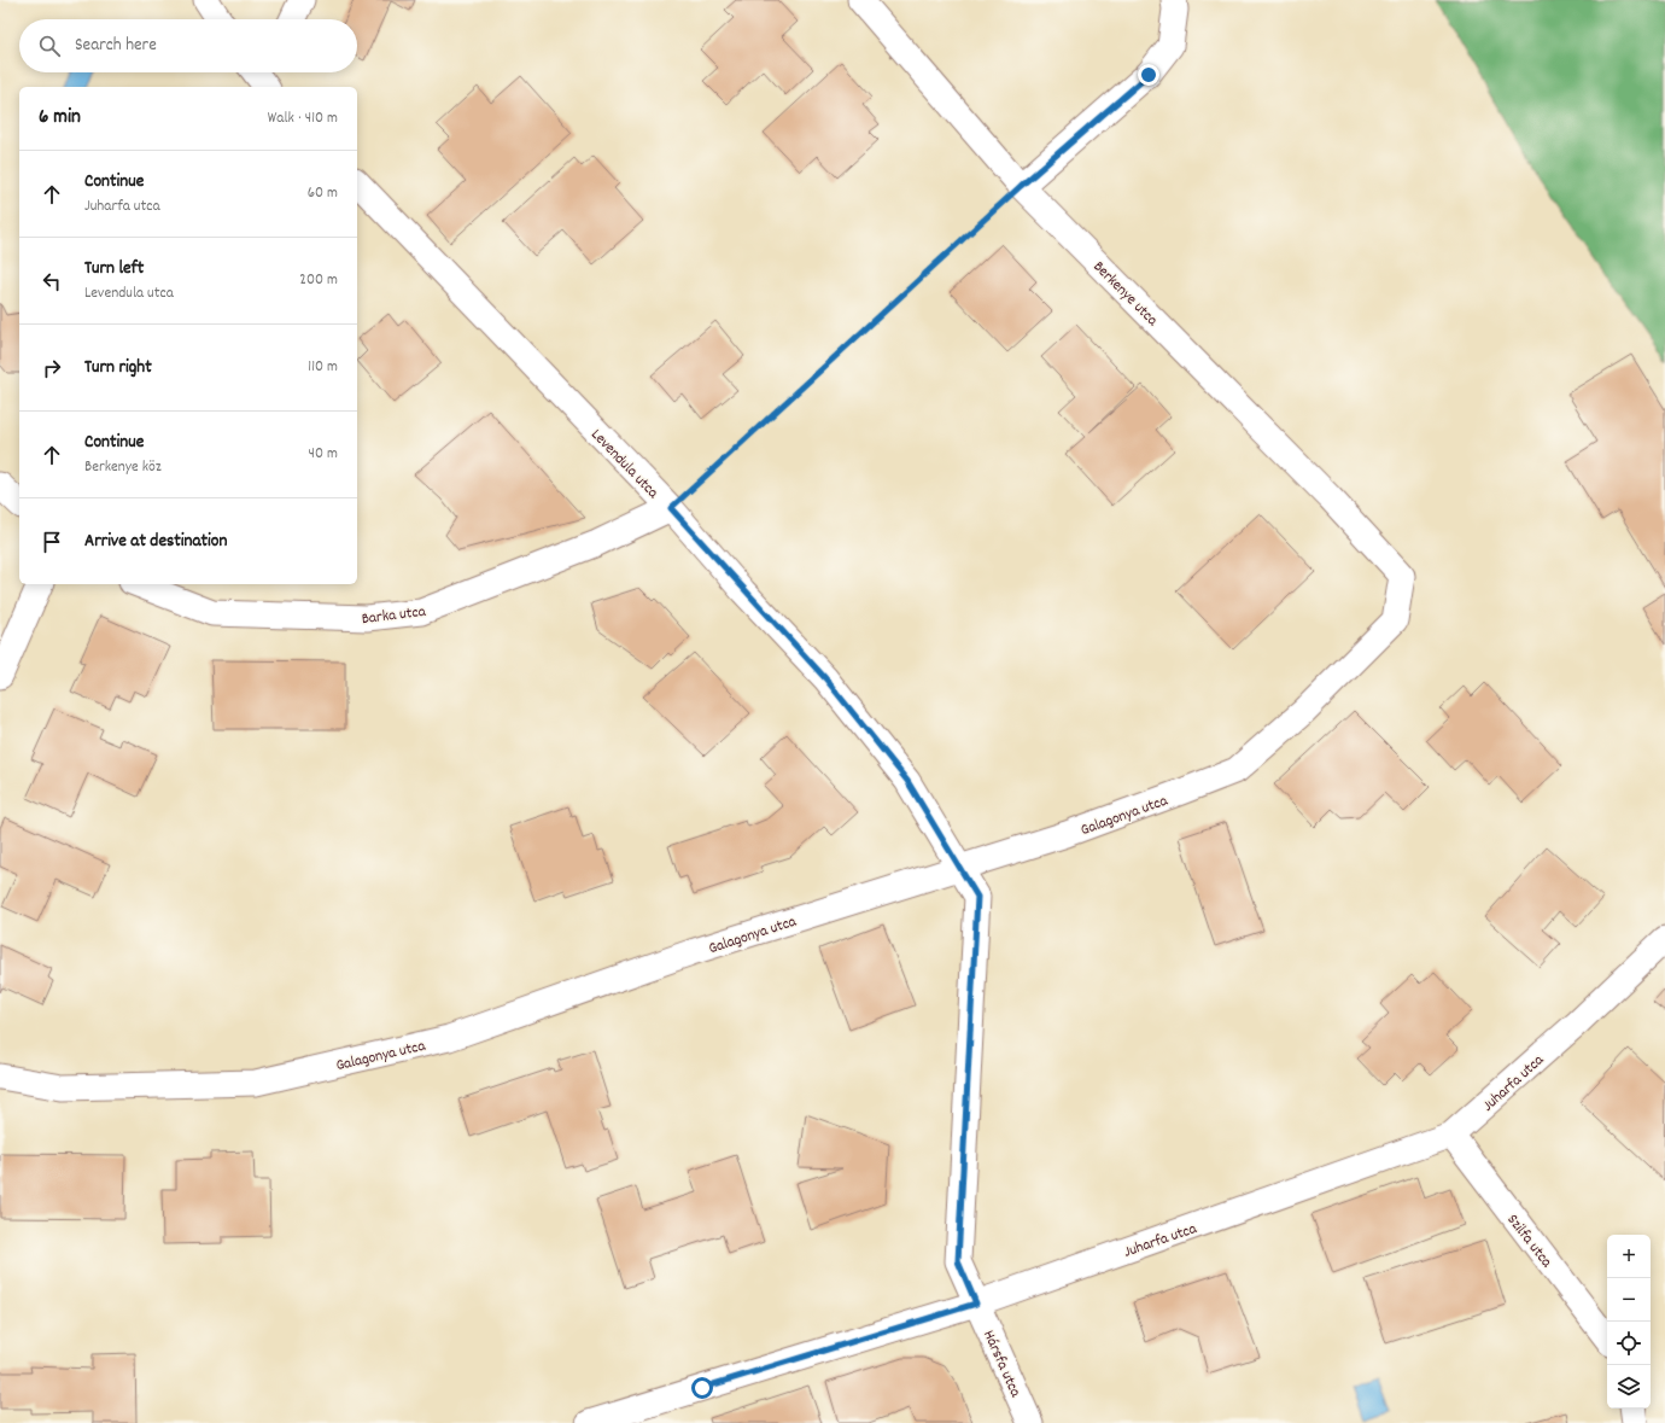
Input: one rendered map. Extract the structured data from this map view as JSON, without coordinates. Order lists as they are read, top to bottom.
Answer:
{
  "streets": {
    "street": [
      "Berkenye utca",
      "Levendula utca",
      "Barka utca",
      "Galagonya utca",
      "Juharfa utca",
      "Szilfa utca",
      "Hársfa utca"
    ]
  },
  "crossings": [
    ["Berkenye utca", "Galagonya utca"],
    ["Levendula utca", "Barka utca"],
    ["Levendula utca", "Galagonya utca"],
    ["Levendula utca", "Juharfa utca"],
    ["Levendula utca", "Hársfa utca"],
    ["Juharfa utca", "Szilfa utca"],
    ["Juharfa utca", "Hársfa utca"]
  ],
  "page": {
    "search": "Search here",
    "heading": ["6 min", "Walk · 410 m"],
    "list": [
      ["Continue", "Juharfa utca", "60 m"],
      ["Turn left", "Levendula utca", "200 m"],
      ["Turn right", "110 m"],
      ["Continue", "Berkenye köz", "40 m"],
      "Arrive at destination"
    ],
    "map_buttons": ["+", "−"]
  }
}
